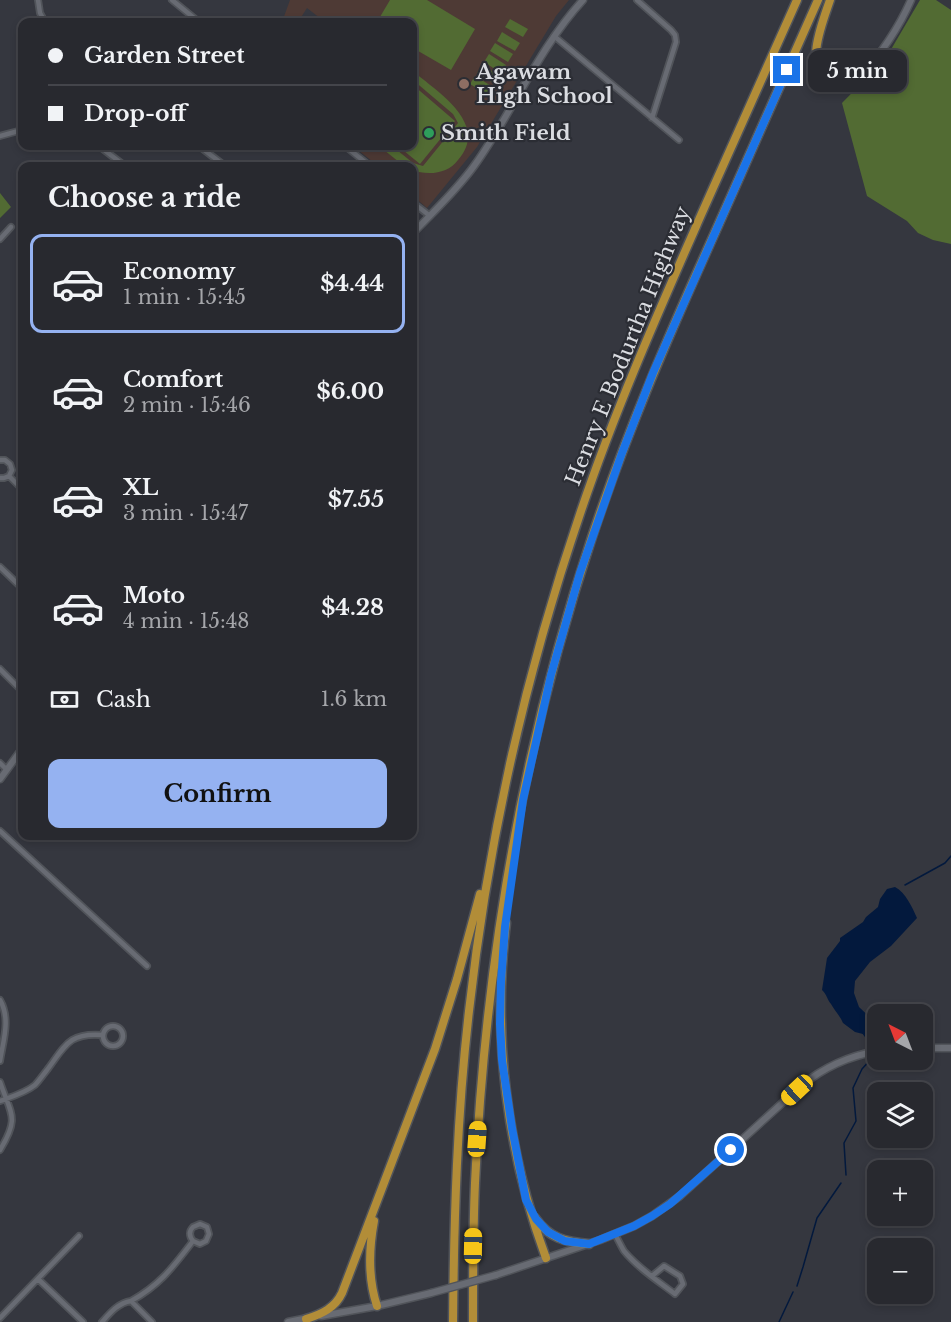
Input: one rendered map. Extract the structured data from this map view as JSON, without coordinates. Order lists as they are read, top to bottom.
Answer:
{
  "streets": {
    "highway": ["Henry E Bodurtha Highway"]
  },
  "places": ["Agawam High School", "Smith Field"],
  "north": "top left",
  "page": {
    "banner": ["Garden Street", "Drop-off"],
    "bubble": "5 min",
    "heading": "Choose a ride",
    "list": [
      {
        "name": "Economy",
        "note": "1 min · 15:45",
        "value": "$4.44"
      },
      {
        "name": "Comfort",
        "note": "2 min · 15:46",
        "value": "$6.00"
      },
      {
        "name": "XL",
        "note": "3 min · 15:47",
        "value": "$7.55"
      },
      {
        "name": "Moto",
        "note": "4 min · 15:48",
        "value": "$4.28"
      }
    ],
    "pay": ["Cash", "1.6 km"],
    "buttons": "Confirm",
    "map_buttons": ["+", "−"]
  }
}
